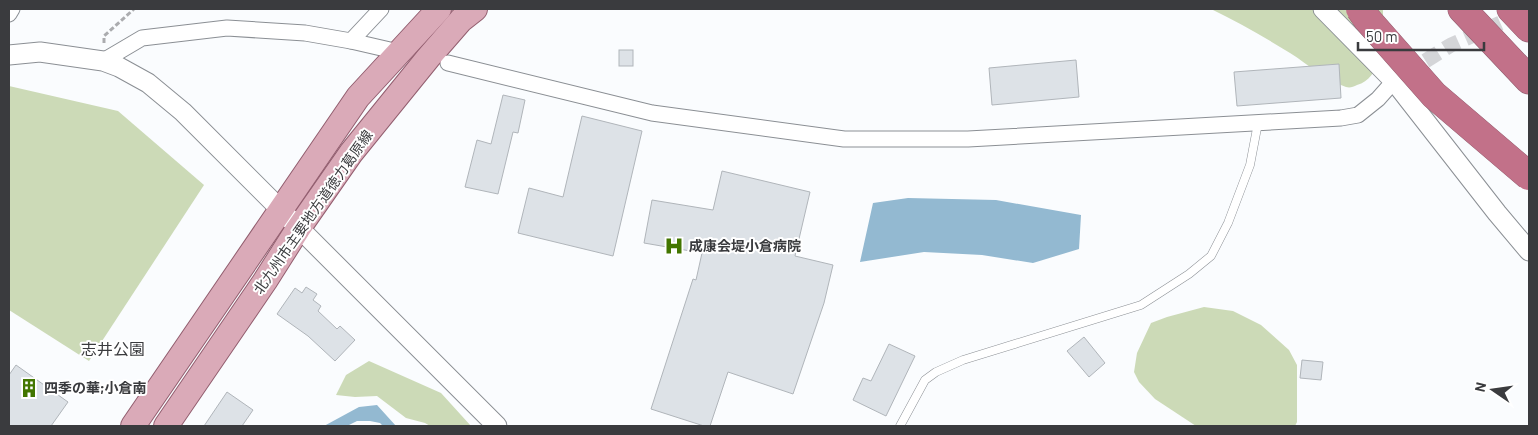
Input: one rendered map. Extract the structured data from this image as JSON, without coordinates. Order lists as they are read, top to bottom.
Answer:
{
  "streets": {
    "main road": ["北九州市主要地方道徳力葛原線"]
  },
  "districts": ["志井公園"],
  "places": {
    "hospital": ["成康会堤小倉病院"],
    "building": ["四季の華;小倉南"]
  },
  "scale_bar": "50 m",
  "north": "left"
}
